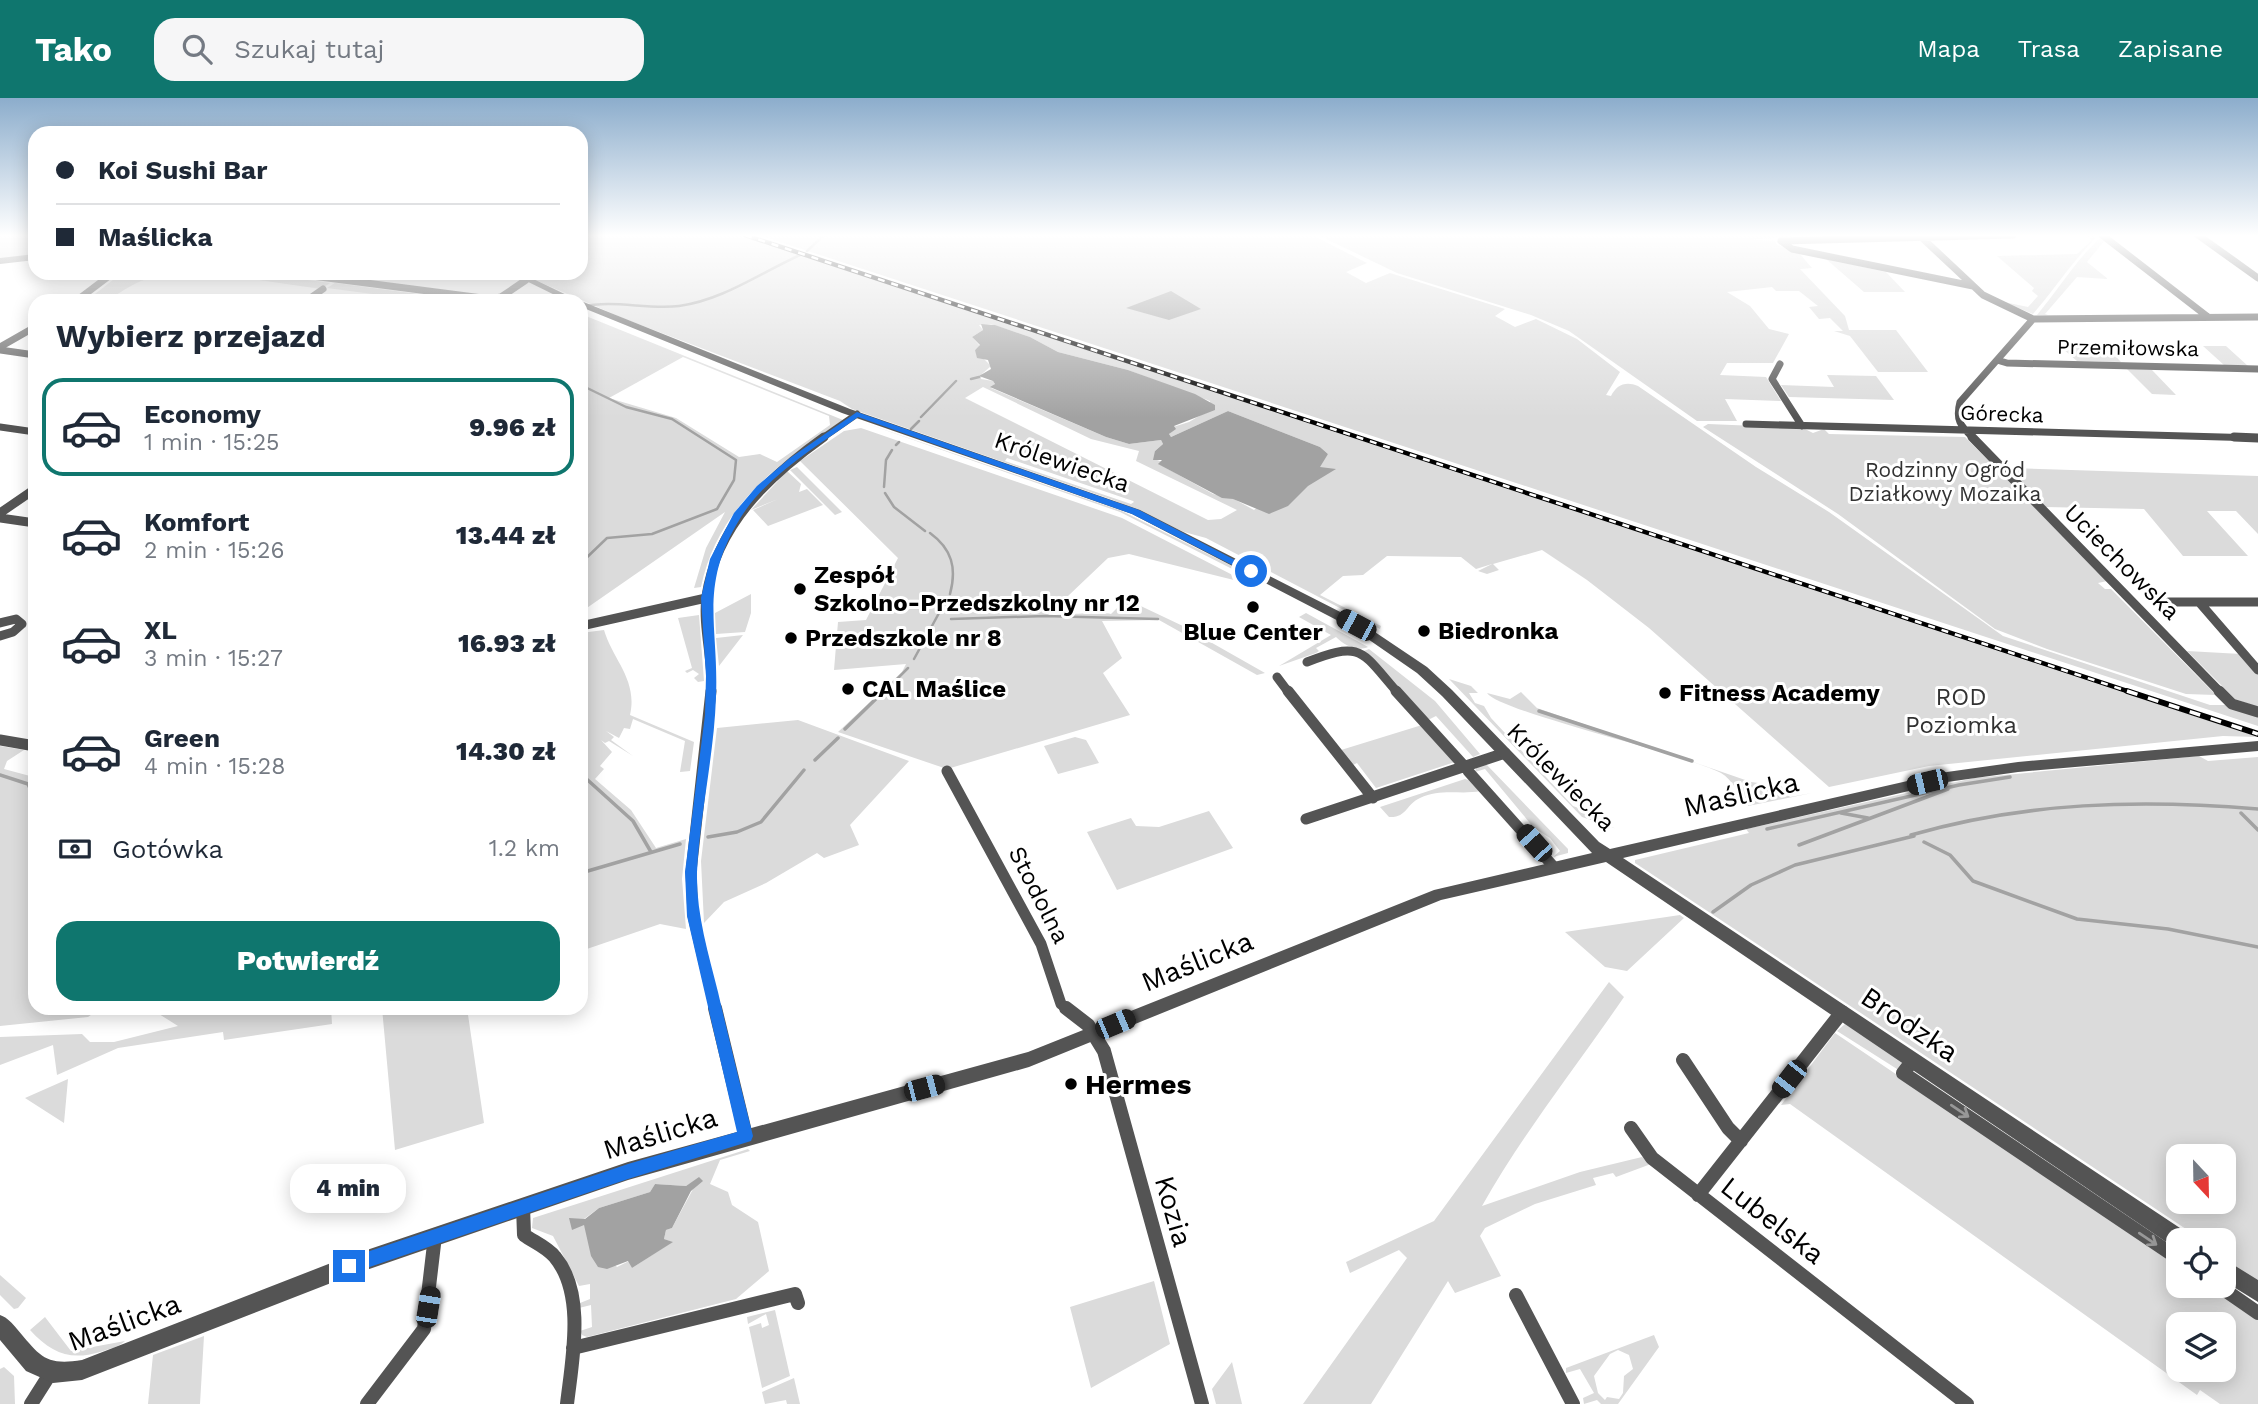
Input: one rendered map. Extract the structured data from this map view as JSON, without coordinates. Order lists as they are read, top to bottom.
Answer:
{
  "streets": {
    "street": [
      "Przemiłowska",
      "Górecka",
      "Królewiecka",
      "Uciechowska",
      "Maślicka",
      "Stodolna",
      "Brodzka",
      "Kozia",
      "Lubelska"
    ]
  },
  "crossings": [
    ["Górecka", "Uciechowska"],
    ["Królewiecka", "Maślicka"],
    ["Królewiecka", "Brodzka"],
    ["Maślicka", "Stodolna"],
    ["Maślicka", "Brodzka"],
    ["Maślicka", "Kozia"],
    ["Stodolna", "Kozia"],
    ["Brodzka", "Lubelska"]
  ],
  "parks": ["Rodzinny Ogród Działkowy Mozaika", "ROD Poziomka"],
  "places": [
    "Zespół Szkolno-Przedszkolny nr 12",
    "Blue Center",
    "Biedronka",
    "Przedszkole nr 8",
    "CAL Maślice",
    "Fitness Academy",
    "Hermes"
  ],
  "north": "bottom",
  "page": {
    "header": "Tako",
    "search": "Szukaj tutaj",
    "nav": ["Mapa", "Trasa", "Zapisane"],
    "banner": ["Koi Sushi Bar", "Maślicka"],
    "heading": "Wybierz przejazd",
    "list": [
      {
        "name": "Economy",
        "note": "1 min · 15:25",
        "value": "9.96 zł"
      },
      {
        "name": "Komfort",
        "note": "2 min · 15:26",
        "value": "13.44 zł"
      },
      {
        "name": "XL",
        "note": "3 min · 15:27",
        "value": "16.93 zł"
      },
      {
        "name": "Green",
        "note": "4 min · 15:28",
        "value": "14.30 zł"
      }
    ],
    "pay": ["Gotówka", "1.2 km"],
    "buttons": "Potwierdź",
    "bubble": "4 min"
  }
}
